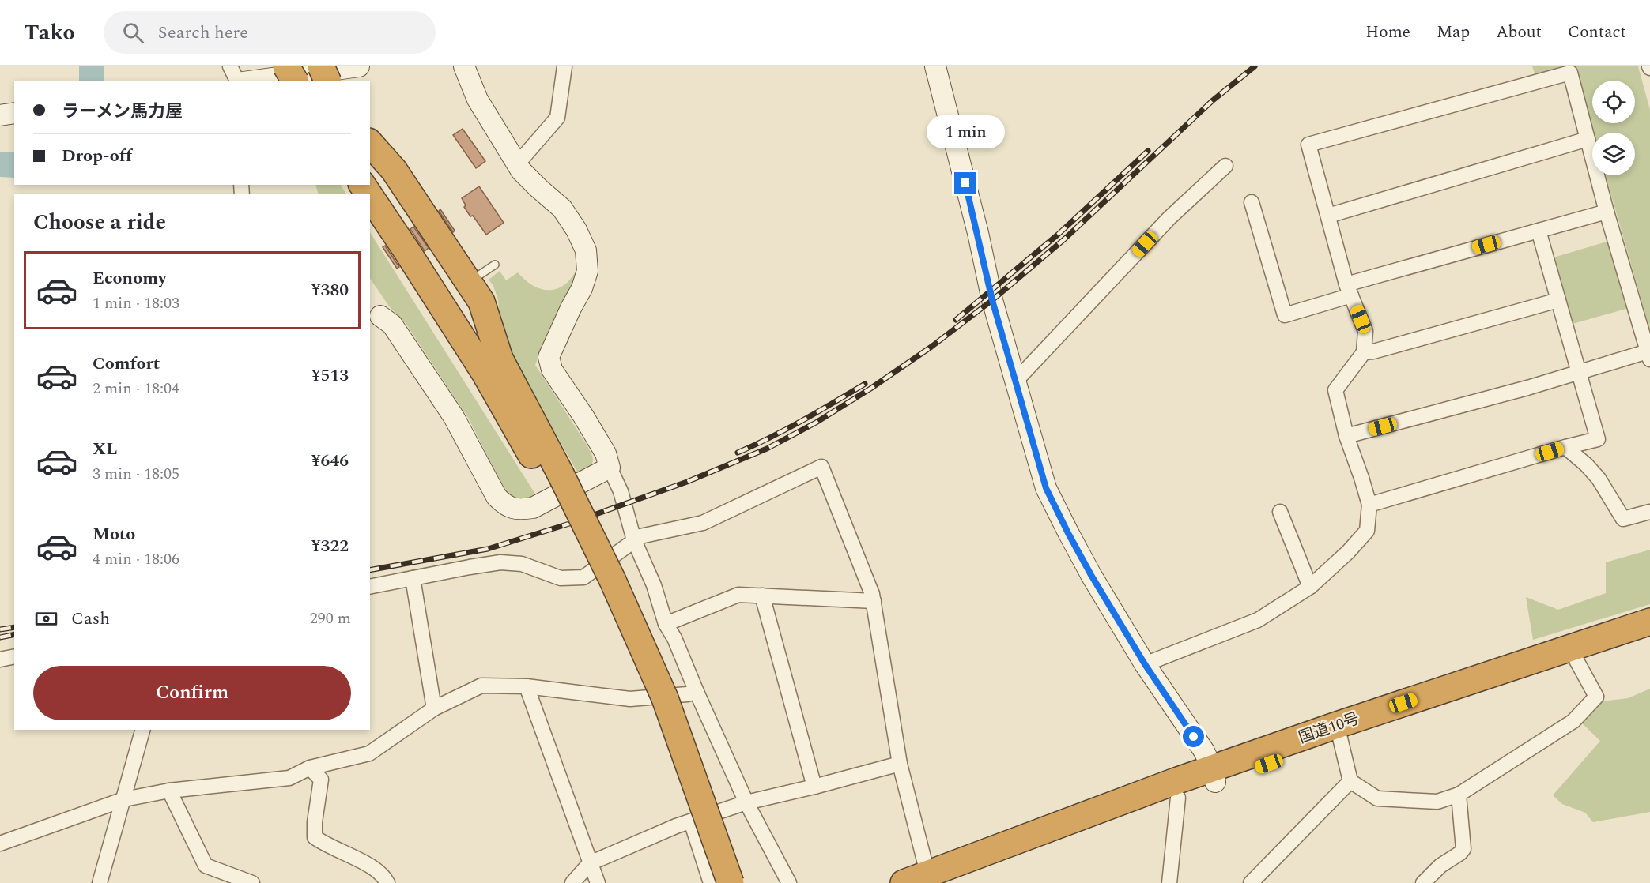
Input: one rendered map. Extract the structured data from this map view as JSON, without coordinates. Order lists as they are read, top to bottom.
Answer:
{
  "streets": {
    "highway": ["国道10号"]
  },
  "page": {
    "header": "Tako",
    "search": "Search here",
    "nav": [
      "Home",
      "Map",
      "About",
      "Contact"
    ],
    "banner": ["ラーメン馬力屋", "Drop-off"],
    "bubble": "1 min",
    "heading": "Choose a ride",
    "list": [
      {
        "name": "Economy",
        "note": "1 min · 18:03",
        "value": "¥380"
      },
      {
        "name": "Comfort",
        "note": "2 min · 18:04",
        "value": "¥513"
      },
      {
        "name": "XL",
        "note": "3 min · 18:05",
        "value": "¥646"
      },
      {
        "name": "Moto",
        "note": "4 min · 18:06",
        "value": "¥322"
      }
    ],
    "pay": ["Cash", "290 m"],
    "buttons": "Confirm"
  }
}
